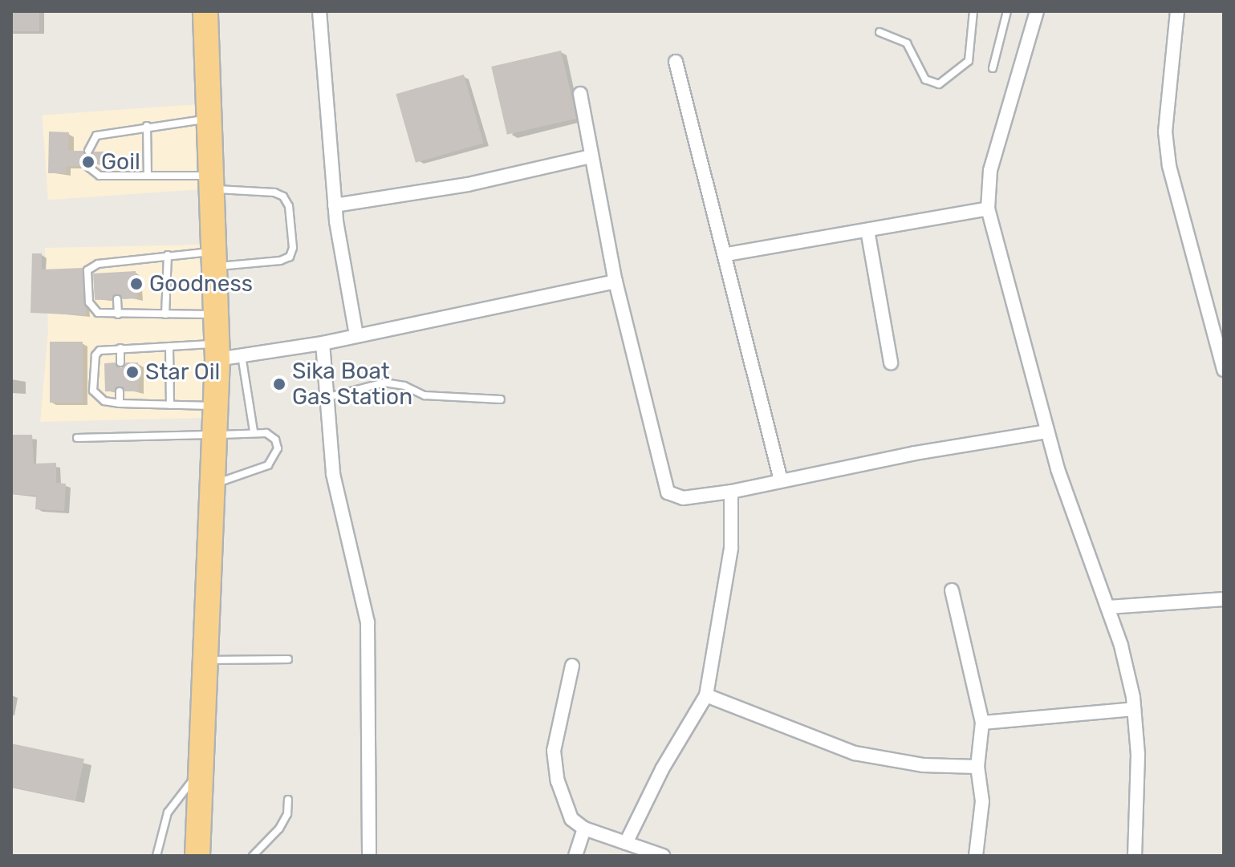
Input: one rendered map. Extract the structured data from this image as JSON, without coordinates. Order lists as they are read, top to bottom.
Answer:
{
  "places": [
    "Goil",
    "Goodness",
    "Star Oil",
    "Sika Boat Gas Station"
  ]
}
